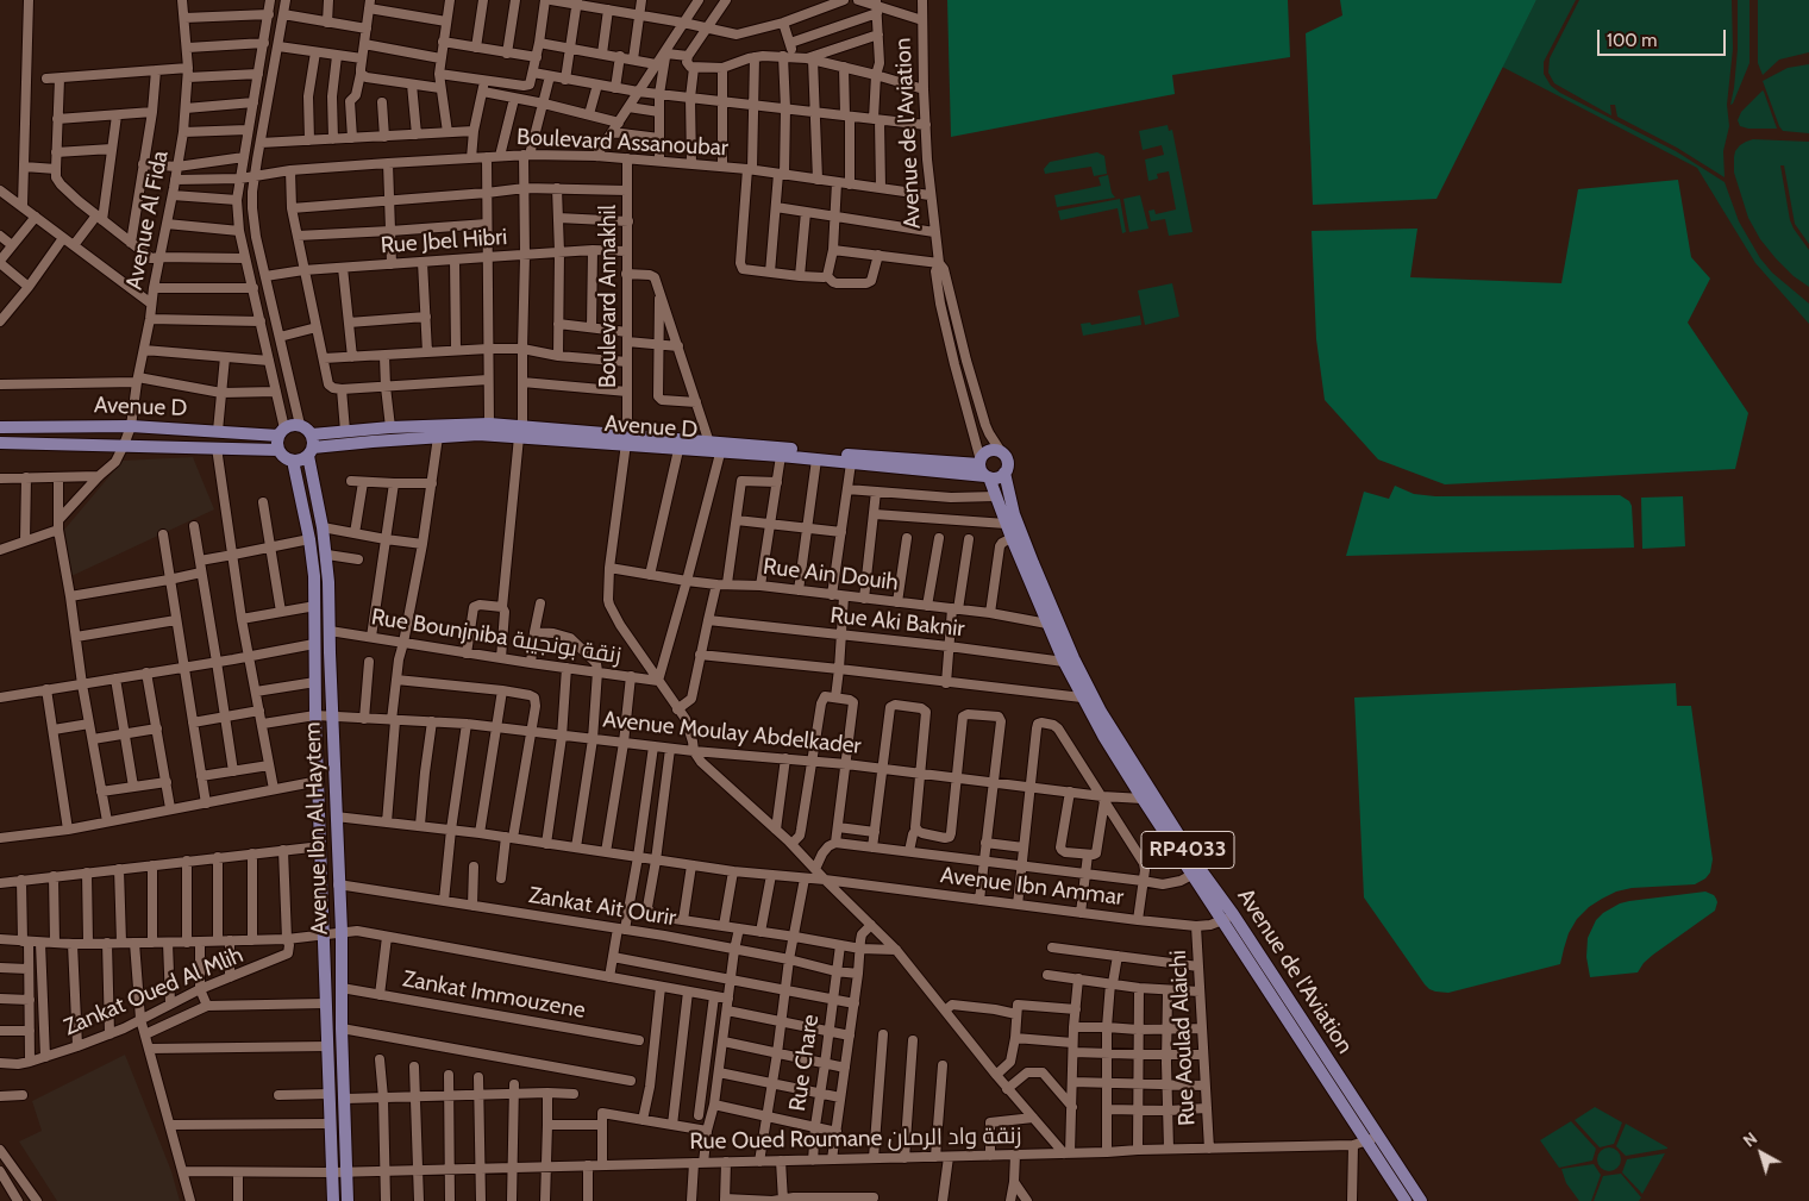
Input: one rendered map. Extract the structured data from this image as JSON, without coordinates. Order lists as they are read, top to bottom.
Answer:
{
  "streets": {
    "main road": [
      "Avenue de l'Aviation",
      "Avenue D",
      "Avenue Ibn Al Haytem",
      "RP4033"
    ],
    "street": [
      "Boulevard Assanoubar",
      "Avenue Al Fida",
      "Rue Jbel Hibri",
      "Boulevard Annakhil",
      "Rue Ain Douih",
      "Rue Aki Baknir",
      "Rue Bounjniba زنقة بونجيبة",
      "Avenue Moulay Abdelkader",
      "Avenue Ibn Ammar",
      "Zankat Ait Ourir",
      "Zankat Oued Al Mlih",
      "Zankat Immouzene",
      "Rue Aoulad Alaichi",
      "Rue Chare",
      "Rue Oued Roumane زنقة واد الرمان"
    ]
  },
  "crossings": [
    ["Avenue de l'Aviation", "Boulevard Assanoubar"],
    ["Avenue de l'Aviation", "Avenue D"],
    ["Avenue de l'Aviation", "Rue Ain Douih"],
    ["Avenue de l'Aviation", "Rue Aki Baknir"],
    ["Avenue de l'Aviation", "Avenue Moulay Abdelkader"],
    ["Avenue de l'Aviation", "RP4033"],
    ["Avenue de l'Aviation", "Avenue Ibn Ammar"],
    ["Avenue de l'Aviation", "Rue Oued Roumane زنقة واد الرمان"],
    ["Boulevard Assanoubar", "Avenue Al Fida"],
    ["Boulevard Assanoubar", "Boulevard Annakhil"],
    ["Avenue Al Fida", "Avenue D"],
    ["Rue Jbel Hibri", "Boulevard Annakhil"],
    ["Boulevard Annakhil", "Avenue D"],
    ["Boulevard Annakhil", "Rue Ain Douih"],
    ["Boulevard Annakhil", "Rue Bounjniba زنقة بونجيبة"],
    ["Boulevard Annakhil", "Avenue Moulay Abdelkader"],
    ["Avenue D", "Avenue Ibn Al Haytem"],
    ["Avenue D", "RP4033"],
    ["Rue Bounjniba زنقة بونجيبة", "Avenue Ibn Al Haytem"],
    ["Avenue Moulay Abdelkader", "Avenue Ibn Al Haytem"],
    ["Avenue Ibn Al Haytem", "Avenue Ibn Ammar"],
    ["Avenue Ibn Al Haytem", "Zankat Ait Ourir"],
    ["Avenue Ibn Al Haytem", "Zankat Immouzene"],
    ["Avenue Ibn Al Haytem", "Rue Oued Roumane زنقة واد الرمان"],
    ["Avenue Ibn Ammar", "Rue Aoulad Alaichi"],
    ["Zankat Ait Ourir", "Rue Chare"],
    ["Rue Aoulad Alaichi", "Rue Oued Roumane زنقة واد الرمان"],
    ["Rue Chare", "Rue Oued Roumane زنقة واد الرمان"]
  ],
  "scale_bar": "100 m",
  "north": "top left"
}
